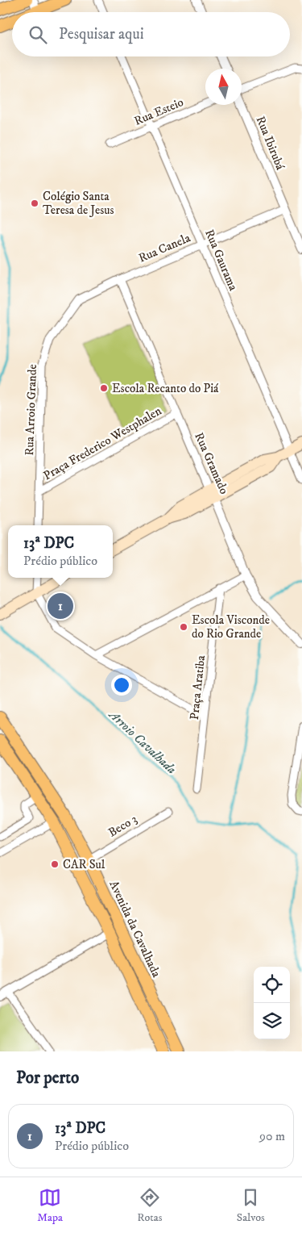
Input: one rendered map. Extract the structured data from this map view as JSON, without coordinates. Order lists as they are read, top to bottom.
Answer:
{
  "streets": {
    "main road": ["Avenida da Cavalhada"],
    "street": [
      "Rua Esteio",
      "Rua Ibirubá",
      "Rua Canela",
      "Rua Gaurama",
      "Rua Arroio Grande",
      "Praça Frederico Westphalen",
      "Rua Gramado",
      "Praça Aratiba",
      "Beco 3"
    ]
  },
  "crossings": [
    ["Rua Esteio", "Rua Gaurama"],
    ["Rua Ibirubá", "Rua Canela"],
    ["Rua Canela", "Rua Gaurama"],
    ["Rua Canela", "Rua Arroio Grande"],
    ["Rua Canela", "Rua Gramado"],
    ["Rua Arroio Grande", "Praça Frederico Westphalen"],
    ["Rua Arroio Grande", "Rua Gramado"],
    ["Praça Frederico Westphalen", "Rua Gramado"],
    ["Beco 3", "Avenida da Cavalhada"]
  ],
  "water": ["Arroio Cavalhada"],
  "places": [
    "Colégio Santa Teresa de Jesus",
    "Escola Recanto do Piá",
    "Escola Visconde do Rio Grande",
    "CAR Sul"
  ],
  "north": "top",
  "page": {
    "search": "Pesquisar aqui",
    "popup": ["13ª DPC", "Prédio público"],
    "pins": "1",
    "heading": "Por perto",
    "list": [
      {
        "mark": "1",
        "name": "13ª DPC",
        "note": "Prédio público",
        "value": "90 m"
      }
    ],
    "nav": ["Mapa", "Rotas", "Salvos"]
  }
}
